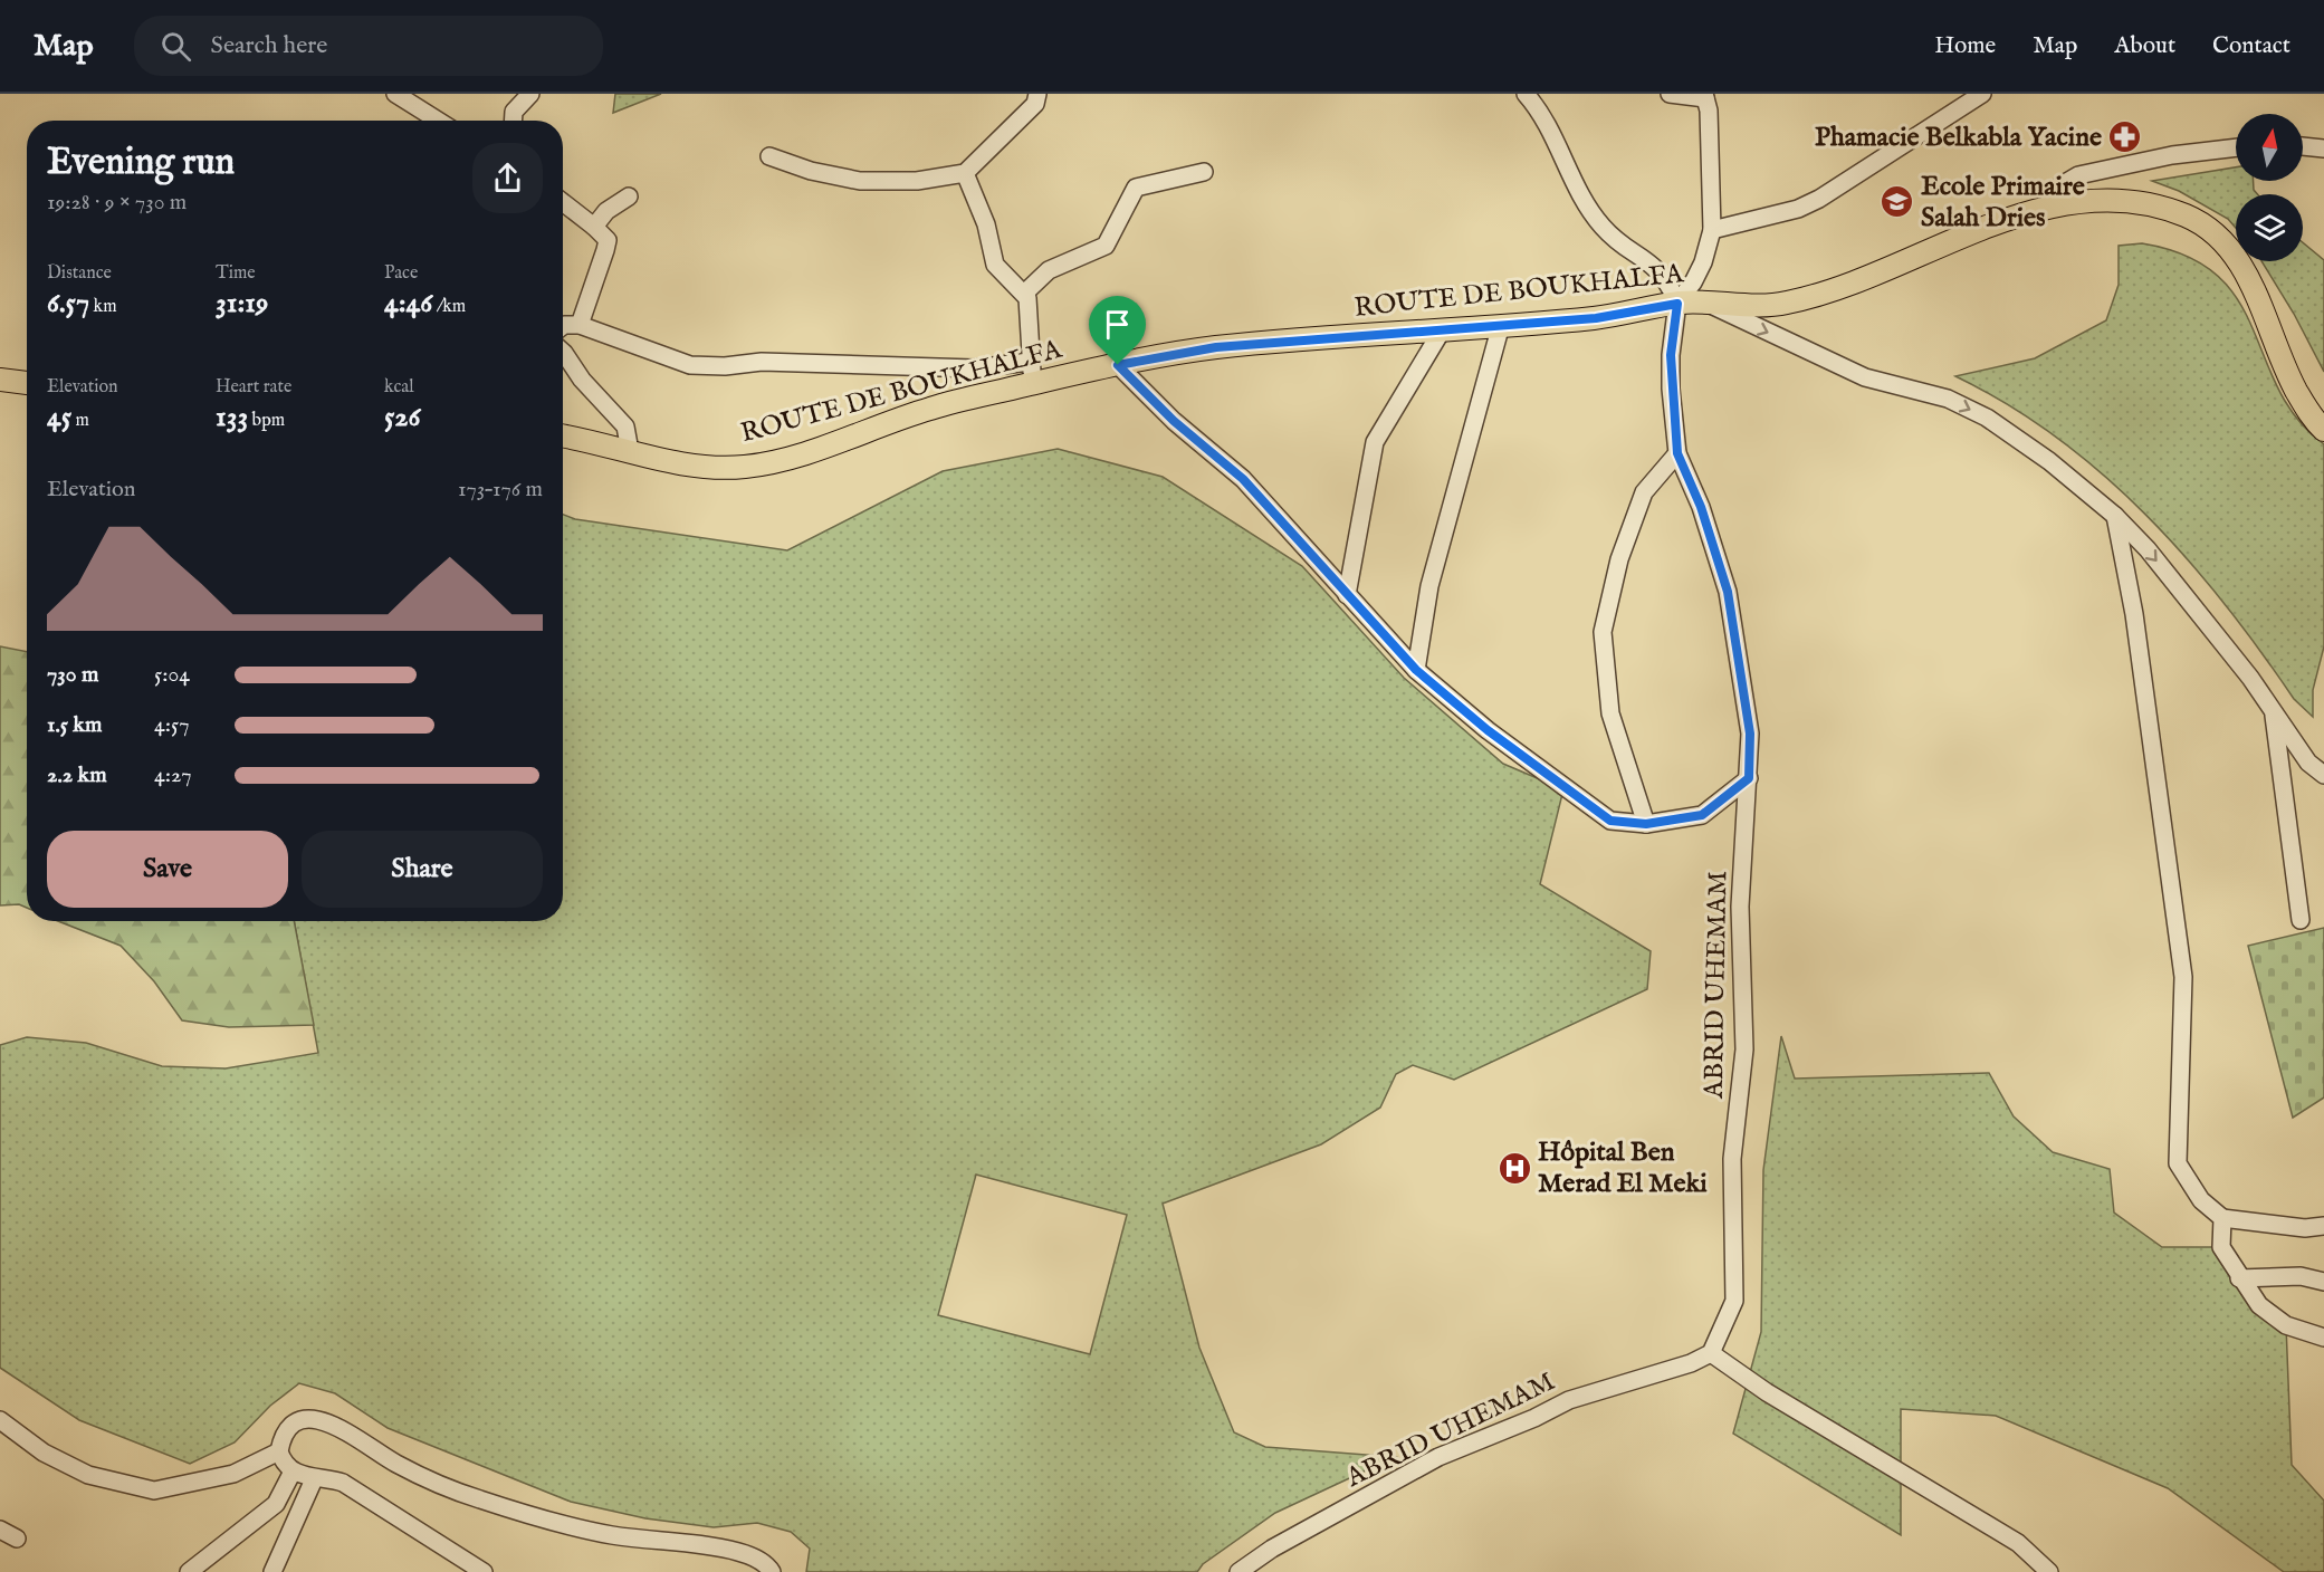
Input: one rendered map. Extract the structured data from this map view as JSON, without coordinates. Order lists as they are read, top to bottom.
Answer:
{
  "streets": {
    "main road": ["ROUTE DE BOUKHALFA"],
    "street": ["ABRID UHEMAM"]
  },
  "crossings": [
    ["ROUTE DE BOUKHALFA", "ABRID UHEMAM"]
  ],
  "places": {
    "pharmacy": ["Phamacie Belkabla Yacine"],
    "school or university": ["Ecole Primaire Salah Dries"],
    "hospital": ["Hôpital Ben Merad El Meki"]
  },
  "north": "top",
  "page": {
    "header": "Map",
    "search": "Search here",
    "nav": [
      "Home",
      "Map",
      "About",
      "Contact"
    ],
    "heading": ["Evening run", "19:28 · 9 × 730 m"],
    "stats": [
      ["Distance", "6.57 km"],
      ["Time", "31:19"],
      ["Pace", "4:46 /km"],
      ["Elevation", "45 m"],
      ["Heart rate", "133 bpm"],
      ["kcal", "526"]
    ],
    "chart": ["Elevation", "173–176 m"],
    "list": [
      {
        "name": "730 m",
        "note": "5:04"
      },
      {
        "name": "1.5 km",
        "note": "4:57"
      },
      {
        "name": "2.2 km",
        "note": "4:27"
      }
    ],
    "buttons": ["Save", "Share"]
  }
}
